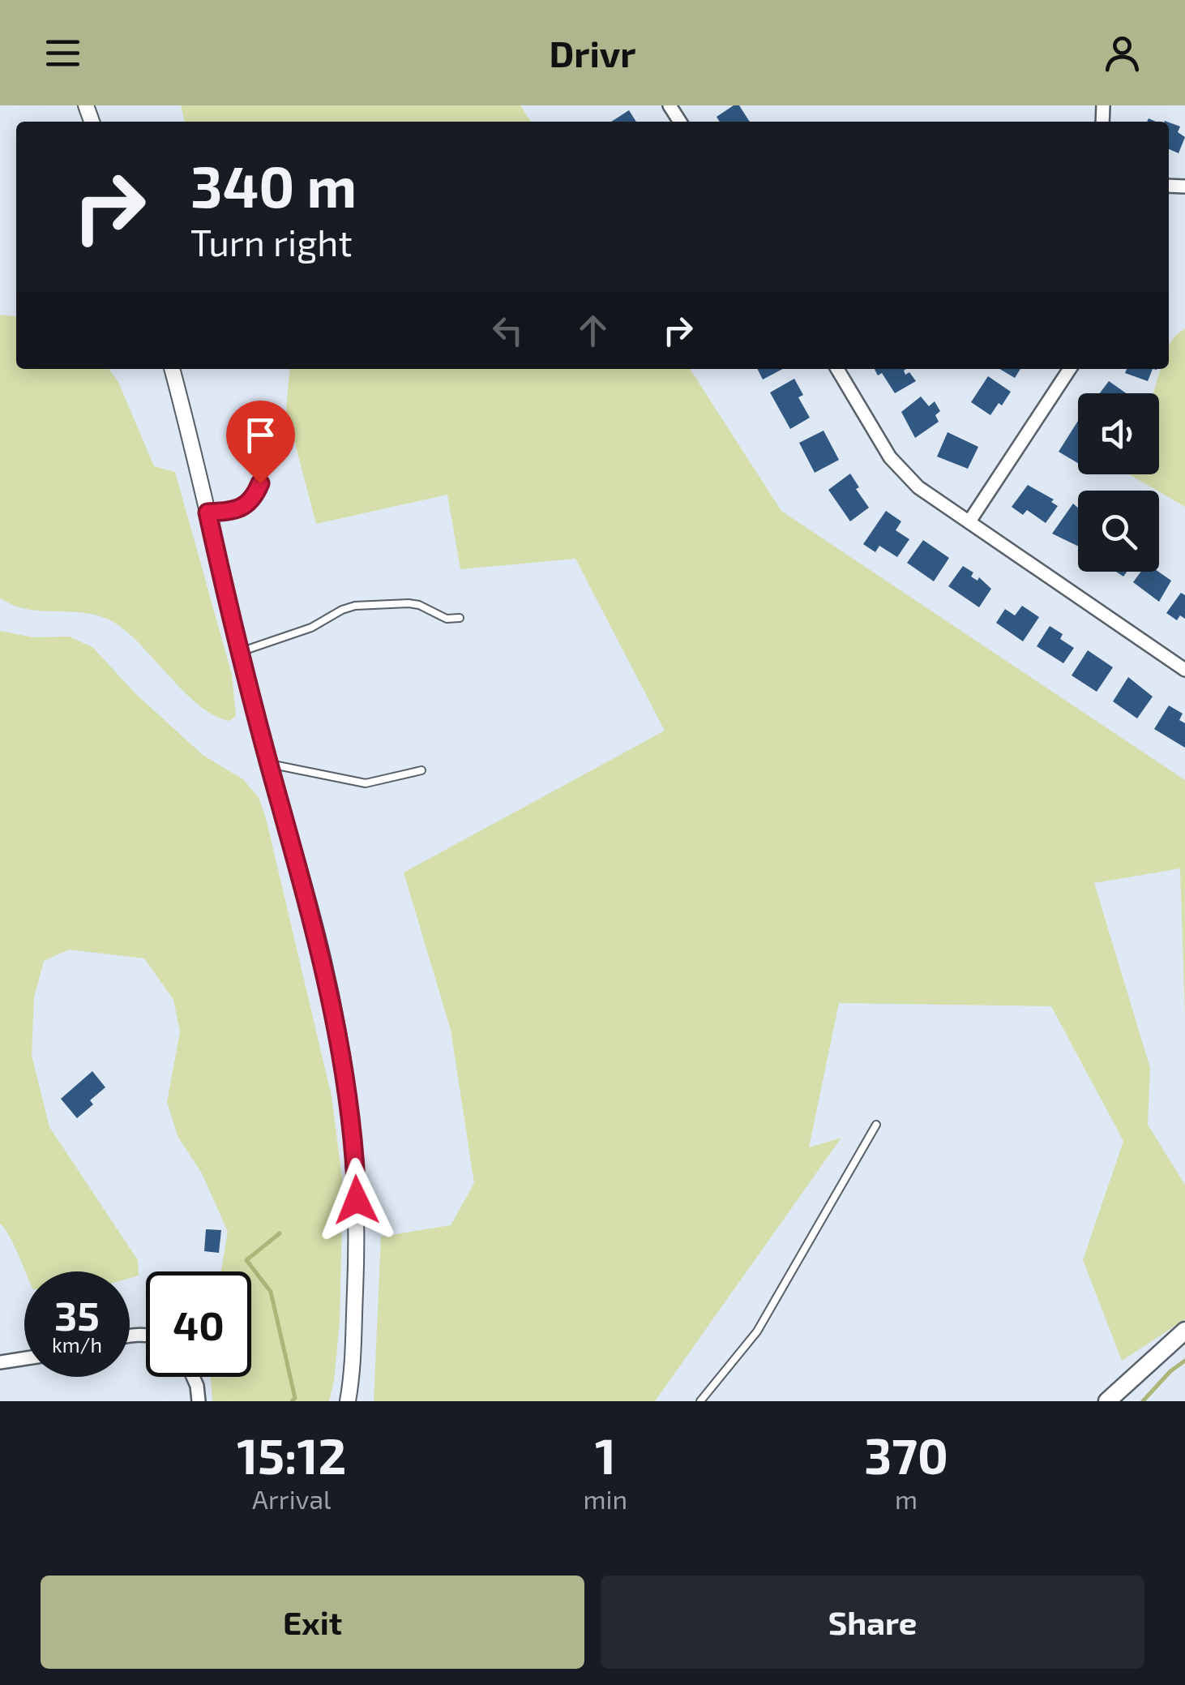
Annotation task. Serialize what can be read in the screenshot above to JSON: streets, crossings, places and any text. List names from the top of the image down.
{
  "page": {
    "header": "Drivr",
    "turn": ["340 m", "Turn right"],
    "speed": "35 km/h",
    "limit": "40",
    "eta": [
      "15:12",
      "Arrival",
      "1",
      "min",
      "370",
      "m"
    ],
    "buttons": ["Exit", "Share"]
  }
}
